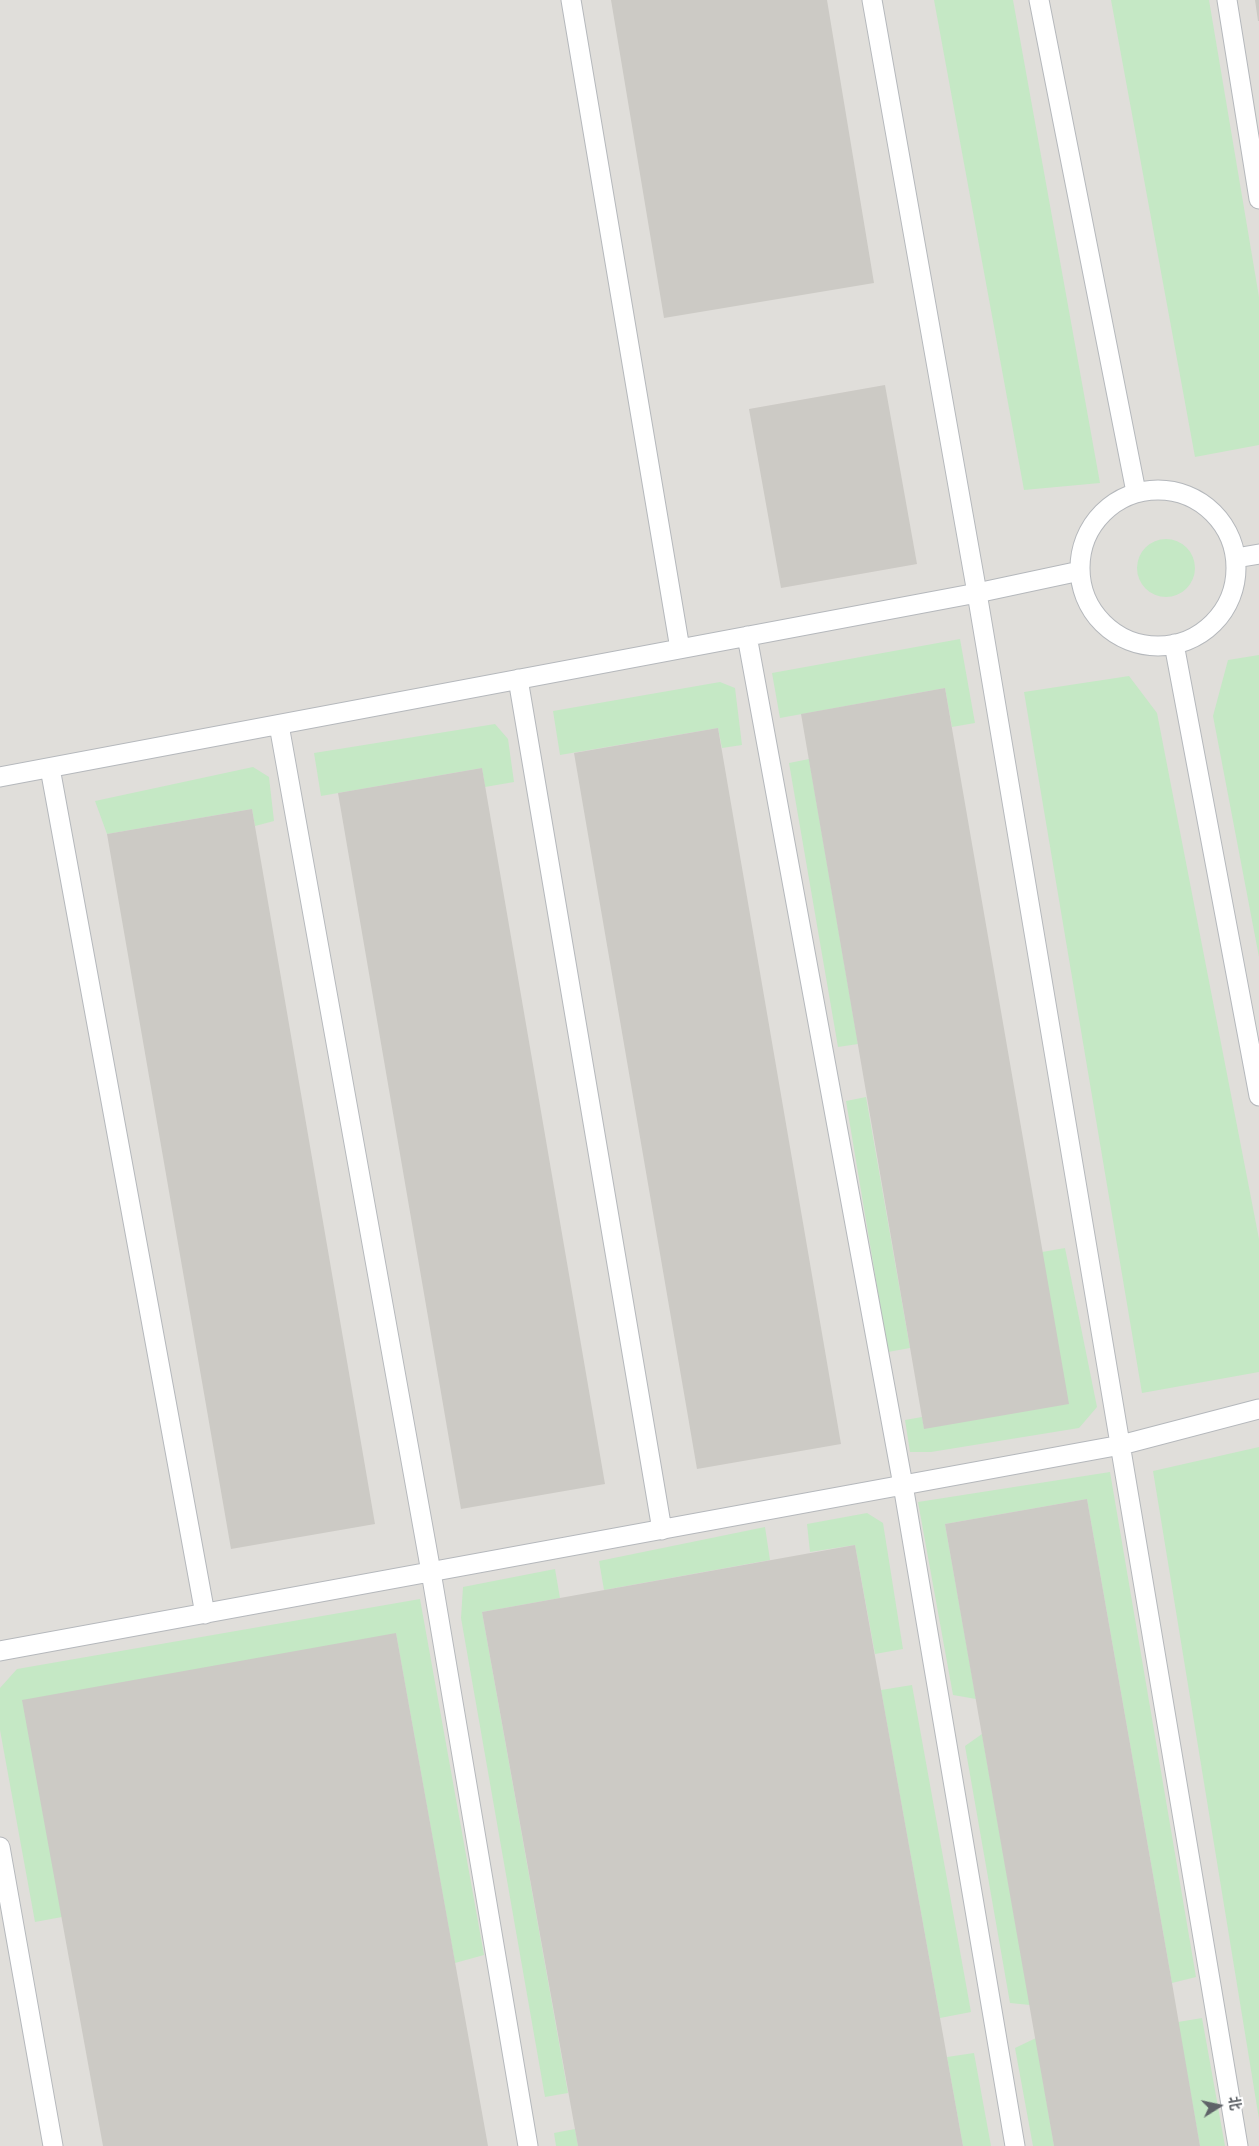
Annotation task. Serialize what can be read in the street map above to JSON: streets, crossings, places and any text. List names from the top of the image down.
{
  "north": "right"
}
